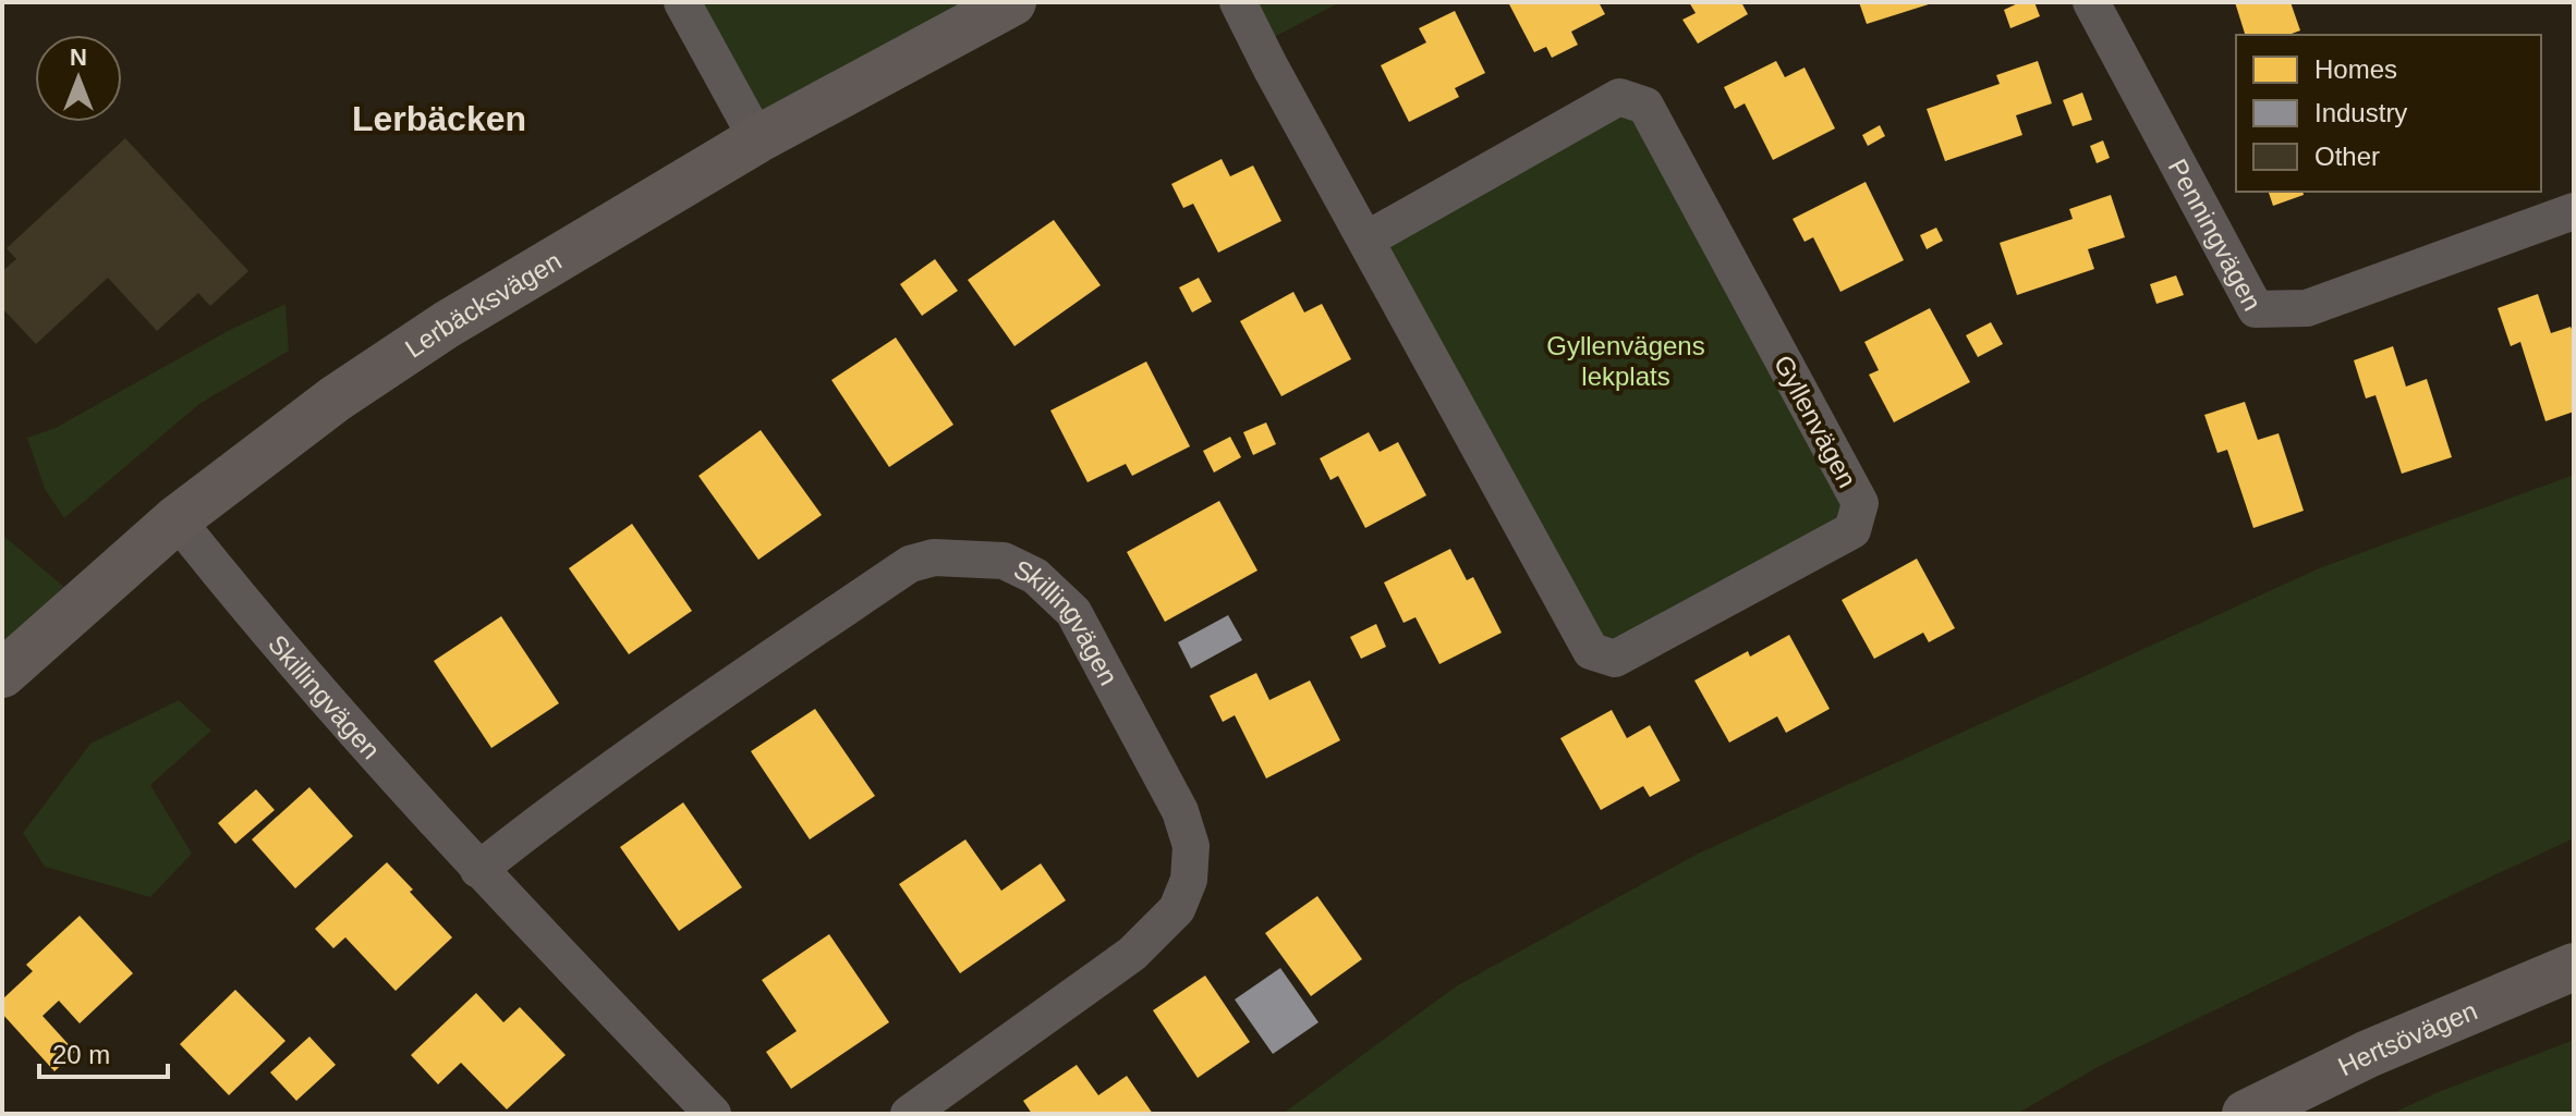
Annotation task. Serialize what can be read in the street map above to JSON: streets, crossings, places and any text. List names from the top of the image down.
{
  "streets": {
    "street": [
      "Penningvägen",
      "Lerbäcksvägen",
      "Gyllenvägen",
      "Skillingvägen",
      "Hertsövägen"
    ]
  },
  "crossings": [
    ["Lerbäcksvägen", "Skillingvägen"]
  ],
  "districts": ["Lerbäcken"],
  "parks": ["Gyllenvägens lekplats"],
  "legend": ["Homes", "Industry", "Other"],
  "scale_bar": "20 m",
  "north": "top"
}
